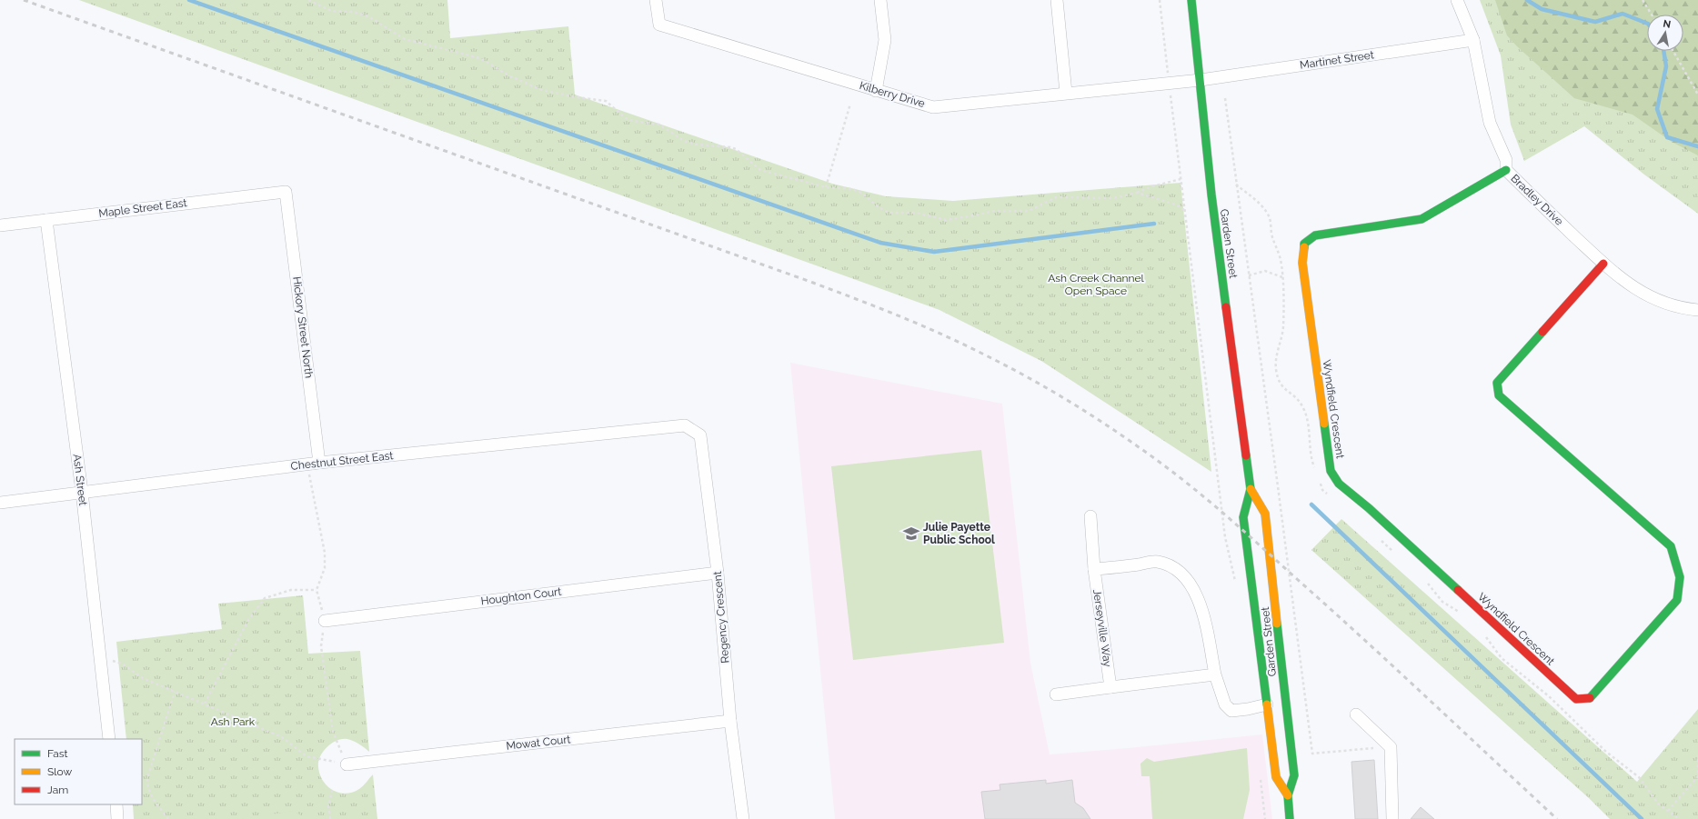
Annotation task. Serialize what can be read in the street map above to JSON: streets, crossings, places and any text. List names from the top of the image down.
{
  "streets": {
    "street": [
      "Martinet Street",
      "Kilberry Drive",
      "Bradley Drive",
      "Maple Street East",
      "Garden Street",
      "Hickory Street North",
      "Wyndfield Crescent",
      "Chestnut Street East",
      "Ash Street",
      "Houghton Court",
      "Regency Crescent",
      "Jerseyville Way",
      "Mowat Court"
    ]
  },
  "crossings": [
    ["Martinet Street", "Kilberry Drive"],
    ["Martinet Street", "Bradley Drive"],
    ["Martinet Street", "Garden Street"],
    ["Kilberry Drive", "Garden Street"],
    ["Bradley Drive", "Wyndfield Crescent"],
    ["Maple Street East", "Hickory Street North"],
    ["Maple Street East", "Ash Street"],
    ["Hickory Street North", "Chestnut Street East"],
    ["Chestnut Street East", "Ash Street"],
    ["Chestnut Street East", "Regency Crescent"],
    ["Houghton Court", "Regency Crescent"],
    ["Regency Crescent", "Mowat Court"]
  ],
  "parks": ["Ash Creek Channel Open Space", "Ash Park"],
  "places": {
    "school or university": ["Julie Payette Public School"]
  },
  "legend": ["Fast", "Slow", "Jam"],
  "north": "top"
}
